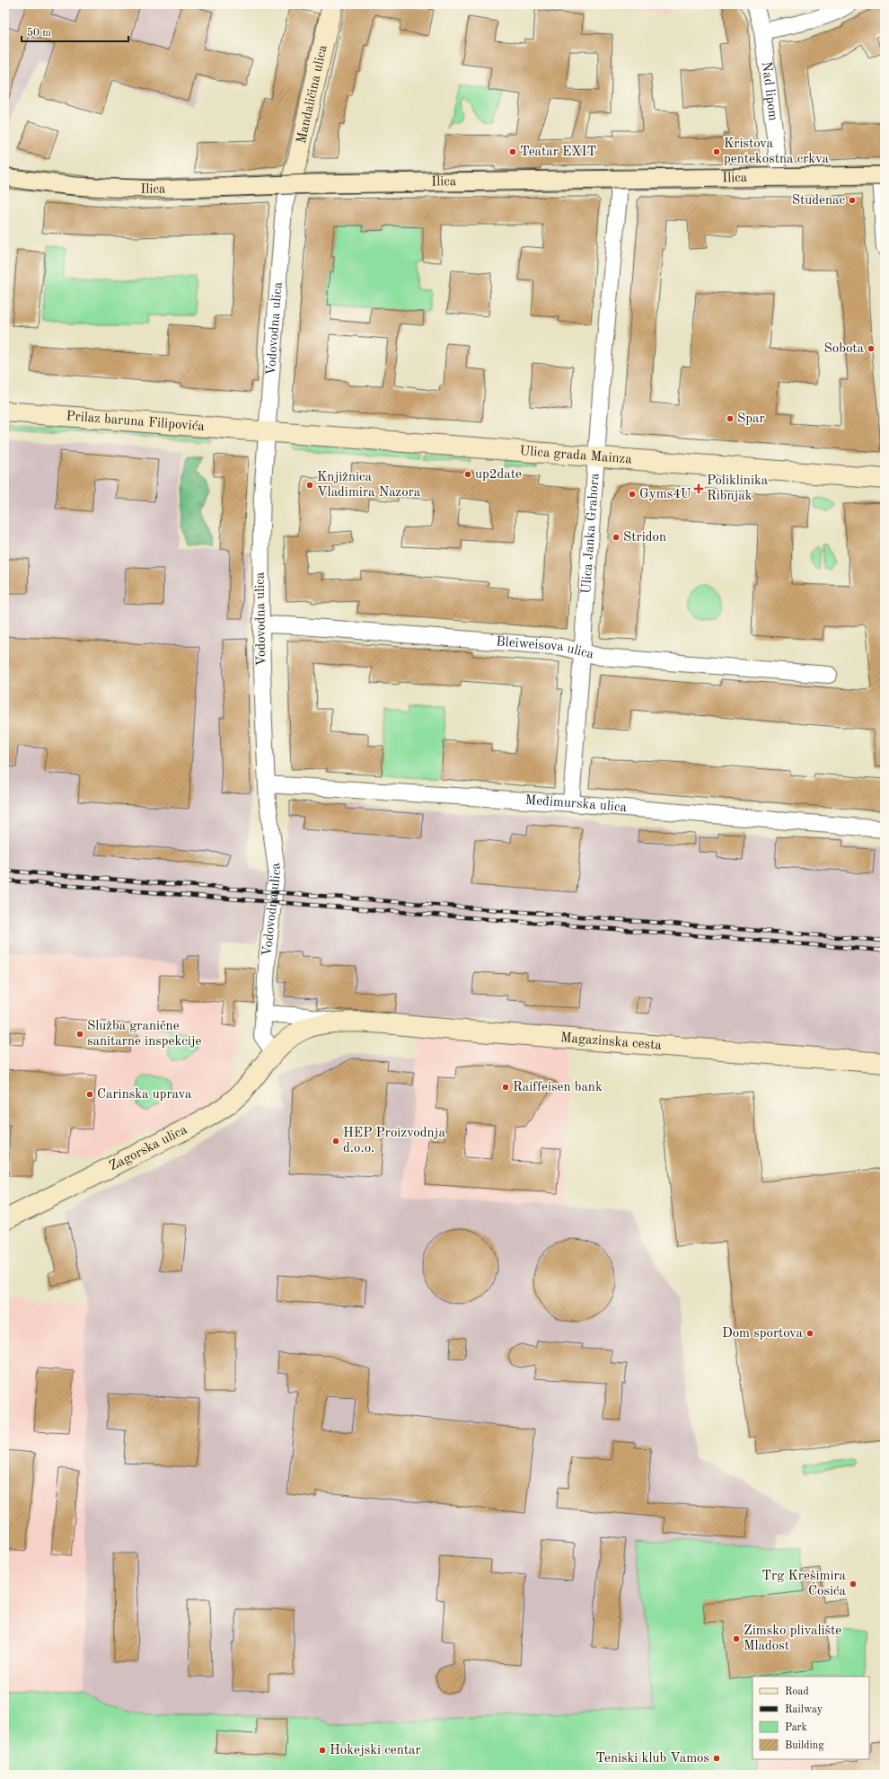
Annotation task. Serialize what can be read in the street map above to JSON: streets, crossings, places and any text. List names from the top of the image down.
{
  "streets": {
    "main road": [
      "Mandaličina ulica",
      "Ilica",
      "Prilaz baruna Filipovića",
      "Ulica grada Mainza",
      "Magazinska cesta",
      "Zagorska ulica"
    ],
    "street": [
      "Nad lipom",
      "Vodovodna ulica",
      "Ulica Janka Grahora",
      "Bleiweisova ulica",
      "Međimurska ulica"
    ]
  },
  "crossings": [
    ["Nad lipom", "Ilica"],
    ["Mandaličina ulica", "Ilica"],
    ["Mandaličina ulica", "Vodovodna ulica"],
    ["Ilica", "Vodovodna ulica"],
    ["Ilica", "Ulica Janka Grahora"],
    ["Vodovodna ulica", "Prilaz baruna Filipovića"],
    ["Vodovodna ulica", "Ulica grada Mainza"],
    ["Vodovodna ulica", "Bleiweisova ulica"],
    ["Vodovodna ulica", "Međimurska ulica"],
    ["Vodovodna ulica", "Magazinska cesta"],
    ["Vodovodna ulica", "Zagorska ulica"],
    ["Prilaz baruna Filipovića", "Ulica grada Mainza"],
    ["Ulica grada Mainza", "Ulica Janka Grahora"],
    ["Ulica Janka Grahora", "Bleiweisova ulica"],
    ["Ulica Janka Grahora", "Međimurska ulica"],
    ["Magazinska cesta", "Zagorska ulica"]
  ],
  "places": {
    "other": [
      "Teatar EXIT",
      "Kristova pentekostna crkva",
      "Studenac",
      "Sobota",
      "Spar",
      "up2date",
      "Knjižnica Vladimira Nazora",
      "Gyms4U",
      "Stridon",
      "Služba granične sanitarne inspekcije",
      "Raiffeisen bank",
      "Carinska uprava",
      "HEP Proizvodnja d.o.o.",
      "Dom sportova",
      "Trg Krešimira Ćosića",
      "Zimsko plivalište Mladost",
      "Hokejski centar",
      "Teniski klub Vamos"
    ],
    "health": ["Poliklinika Ribnjak"]
  },
  "legend": [
    "Road",
    "Railway",
    "Park",
    "Building"
  ],
  "scale_bar": "50 m"
}
